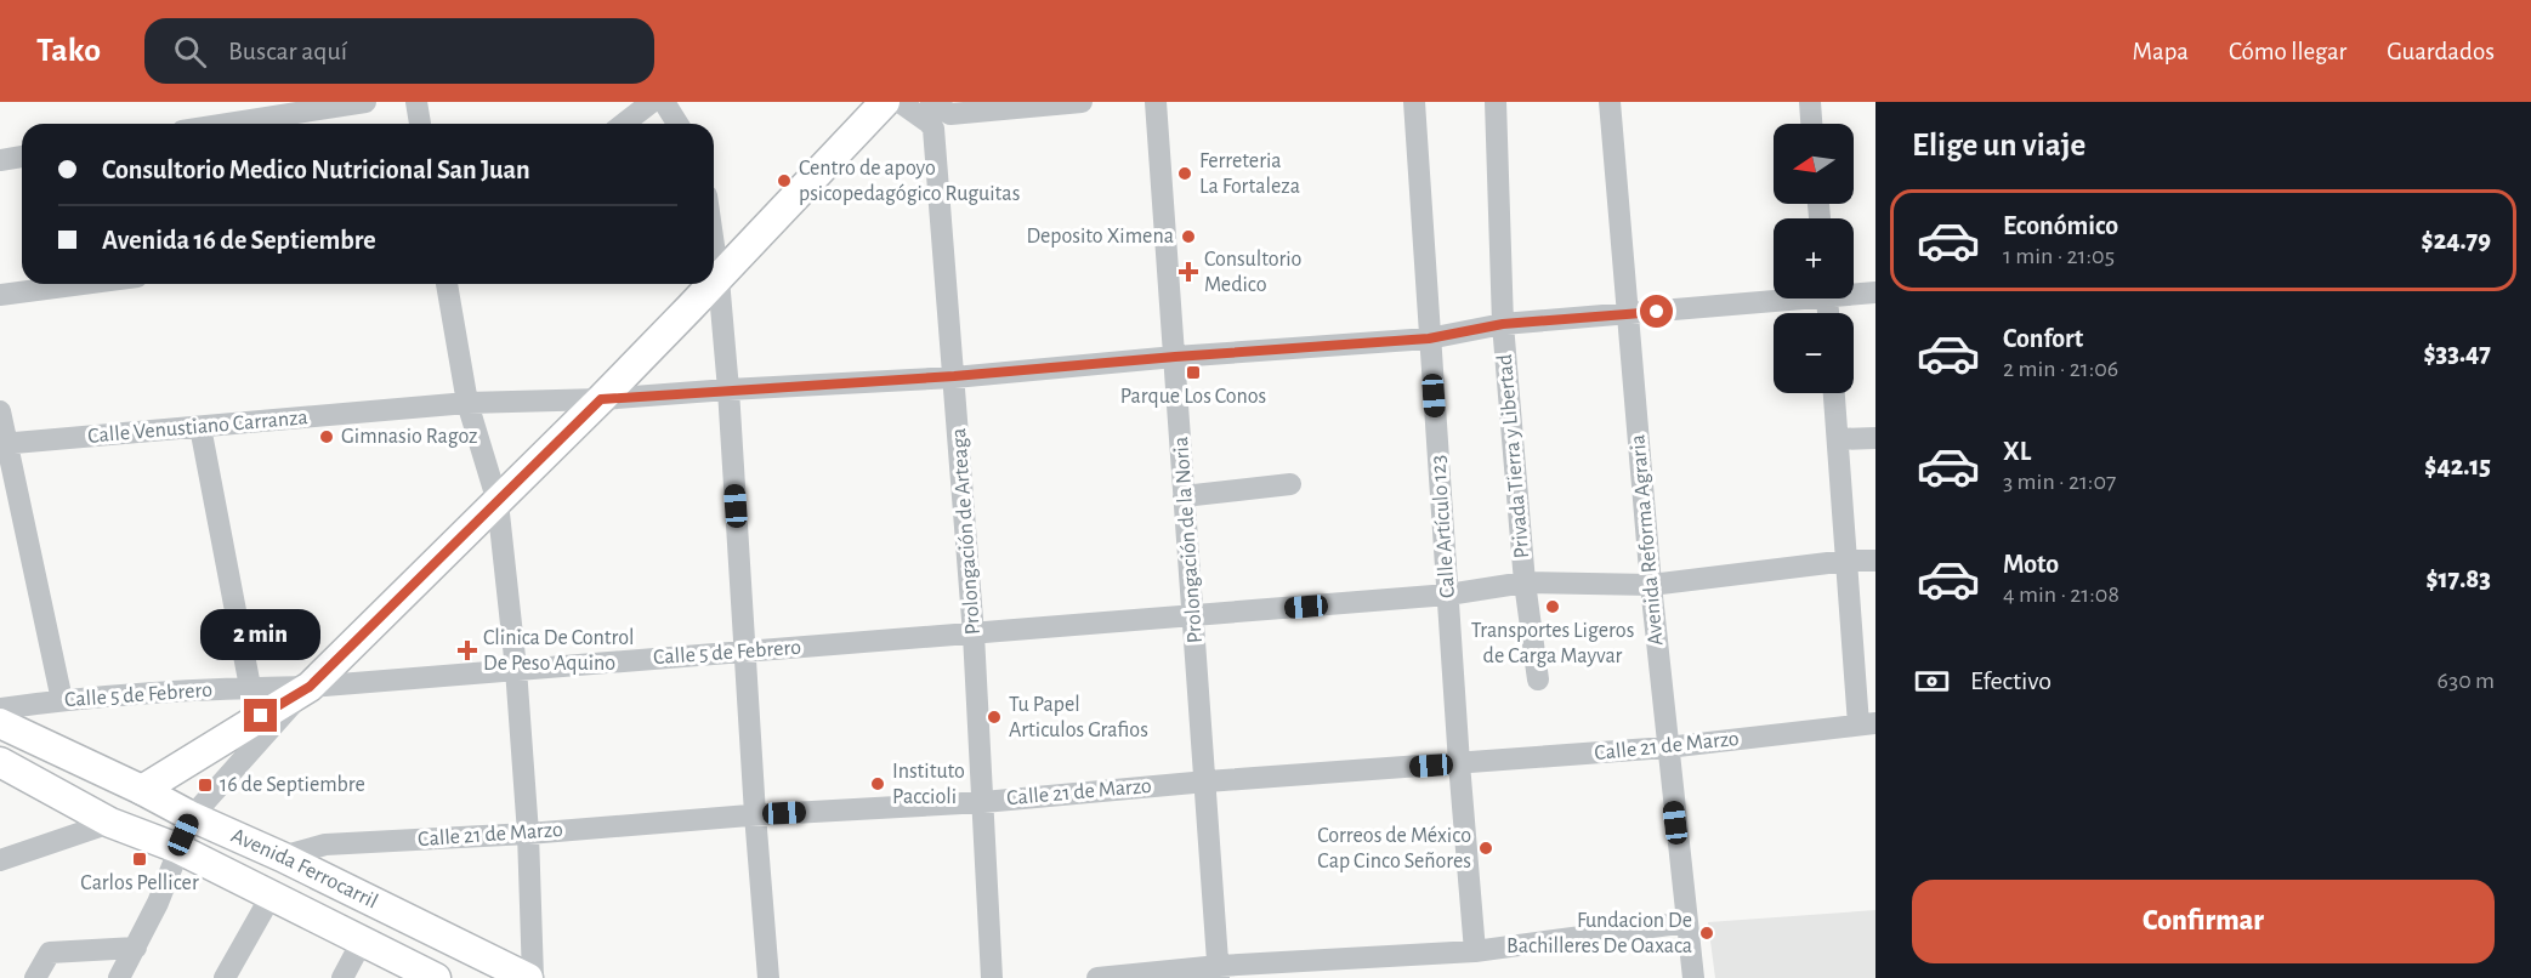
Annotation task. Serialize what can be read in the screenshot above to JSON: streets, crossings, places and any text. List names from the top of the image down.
{
  "streets": {
    "main road": ["Avenida Ferrocarril"],
    "street": [
      "Calle Venustiano Carranza",
      "Privada Tierra y Libertad",
      "Calle Artículo 123",
      "Prolongación de Arteaga",
      "Prolongación de la Noria",
      "Avenida Reforma Agraria",
      "Calle 5 de Febrero",
      "Calle 21 de Marzo"
    ]
  },
  "crossings": [
    ["Calle Venustiano Carranza", "Privada Tierra y Libertad"],
    ["Calle Venustiano Carranza", "Calle Artículo 123"],
    ["Calle Venustiano Carranza", "Prolongación de Arteaga"],
    ["Calle Venustiano Carranza", "Prolongación de la Noria"],
    ["Calle Venustiano Carranza", "Avenida Reforma Agraria"],
    ["Privada Tierra y Libertad", "Calle 5 de Febrero"],
    ["Calle Artículo 123", "Calle 5 de Febrero"],
    ["Calle Artículo 123", "Calle 21 de Marzo"],
    ["Prolongación de Arteaga", "Calle 5 de Febrero"],
    ["Prolongación de Arteaga", "Calle 21 de Marzo"],
    ["Prolongación de la Noria", "Calle 5 de Febrero"],
    ["Prolongación de la Noria", "Calle 21 de Marzo"],
    ["Avenida Reforma Agraria", "Calle 5 de Febrero"],
    ["Avenida Reforma Agraria", "Calle 21 de Marzo"],
    ["Calle 21 de Marzo", "Avenida Ferrocarril"]
  ],
  "places": {
    "other": [
      "Ferreteria La Fortaleza",
      "Centro de apoyo psicopedagógico Ruguitas",
      "Deposito Ximena",
      "Gimnasio Ragoz",
      "Transportes Ligeros de Carga Mayvar",
      "Tu Papel Articulos Grafios",
      "Instituto Paccioli",
      "Correos de México Cap Cinco Señores",
      "Fundacion De Bachilleres De Oaxaca"
    ],
    "health": ["Consultorio Medico", "Clinica De Control De Peso Aquino"],
    "transit": ["Parque Los Conos", "16 de Septiembre", "Carlos Pellicer"]
  },
  "north": "left",
  "page": {
    "header": "Tako",
    "search": "Buscar aquí",
    "nav": ["Mapa", "Cómo llegar", "Guardados"],
    "heading": "Elige un viaje",
    "map_buttons": ["+", "−"],
    "banner": ["Consultorio Medico Nutricional San Juan", "Avenida 16 de Septiembre"],
    "list": [
      {
        "name": "Económico",
        "note": "1 min · 21:05",
        "value": "$24.79"
      },
      {
        "name": "Confort",
        "note": "2 min · 21:06",
        "value": "$33.47"
      },
      {
        "name": "XL",
        "note": "3 min · 21:07",
        "value": "$42.15"
      },
      {
        "name": "Moto",
        "note": "4 min · 21:08",
        "value": "$17.83"
      }
    ],
    "bubble": "2 min",
    "pay": ["Efectivo", "630 m"],
    "buttons": "Confirmar"
  }
}
